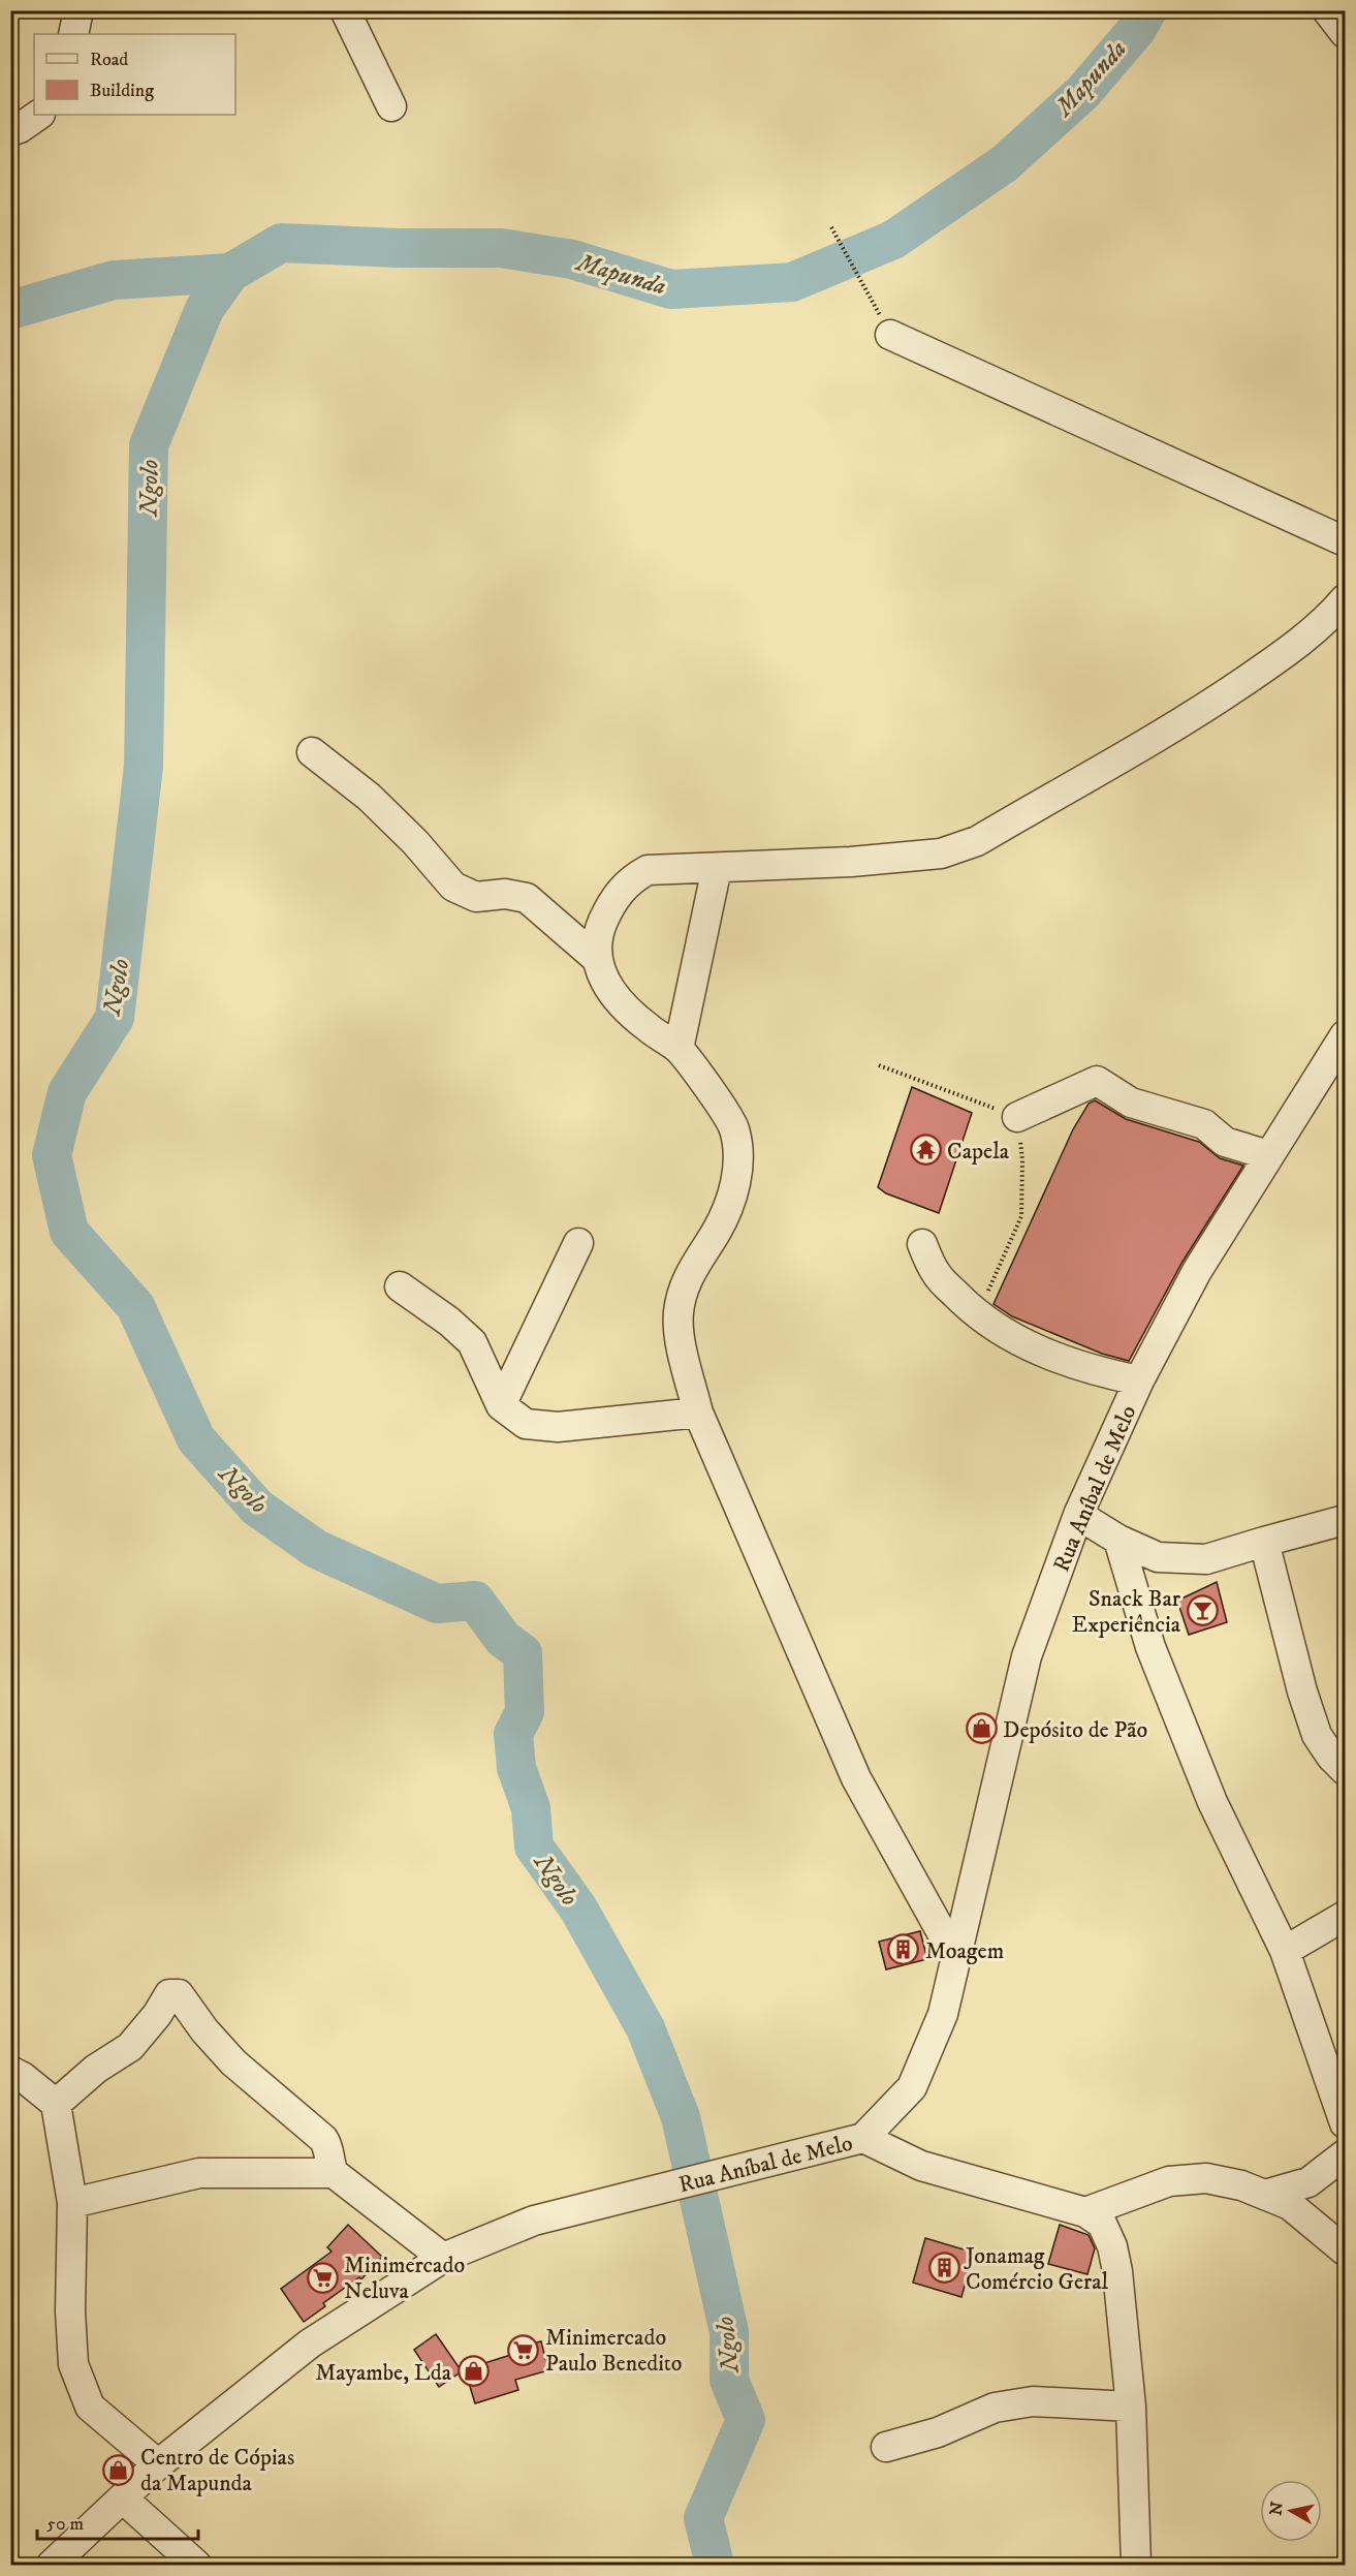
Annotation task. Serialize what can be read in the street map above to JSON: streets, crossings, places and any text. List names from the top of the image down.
{
  "streets": {
    "street": ["Rua Aníbal de Melo"]
  },
  "water": ["Mapunda", "Ngolo"],
  "places": {
    "temple": ["Capela"],
    "bar": ["Snack Bar Experiência"],
    "shop": ["Depósito de Pão", "Mayambe, Lda", "Centro de Cópias da Mapunda"],
    "building": ["Moagem", "Jonamag Comércio Geral"],
    "supermarket": ["Minimercado Neluva", "Minimercado Paulo Benedito"]
  },
  "legend": ["Road", "Building"],
  "scale_bar": "50 m",
  "north": "left"
}
